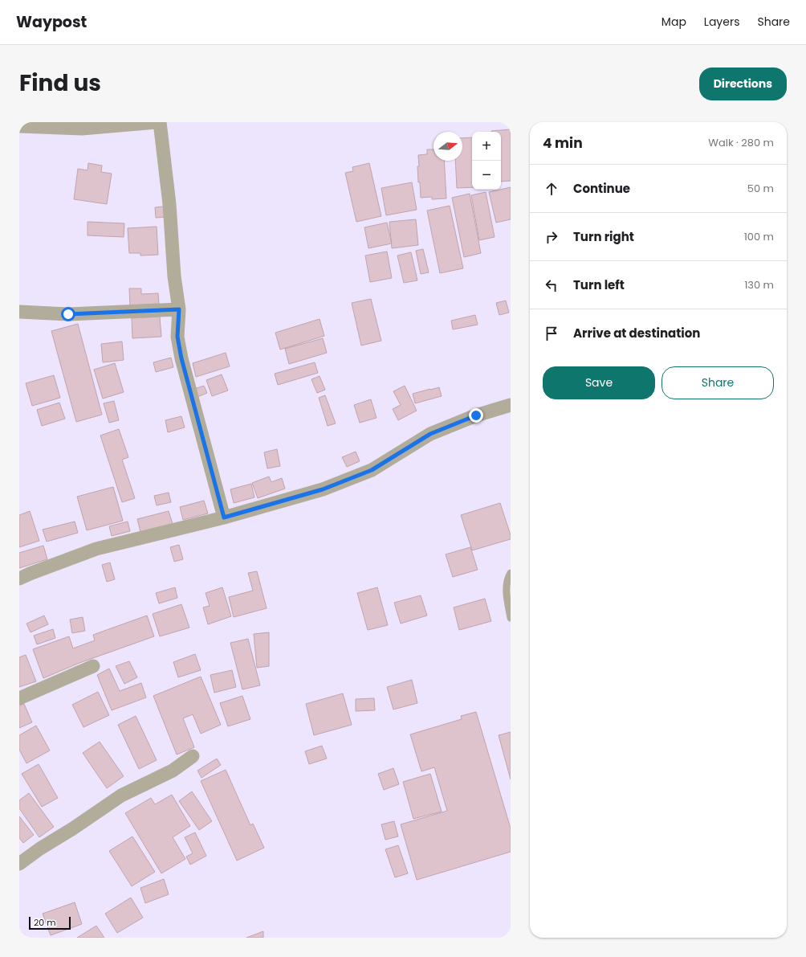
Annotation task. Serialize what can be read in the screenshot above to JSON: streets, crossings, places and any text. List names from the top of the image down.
{
  "scale_bar": "20 m",
  "north": "right",
  "page": {
    "header": "Waypost",
    "nav": ["Map", "Layers", "Share"],
    "title": "Find us",
    "buttons": [
      "Directions",
      ["Save", "Share"]
    ],
    "heading": ["4 min", "Walk · 280 m"],
    "map_buttons": ["+", "−"],
    "list": [
      ["Continue", "50 m"],
      ["Turn right", "100 m"],
      ["Turn left", "130 m"],
      "Arrive at destination"
    ],
    "scale": "20 m"
  }
}
